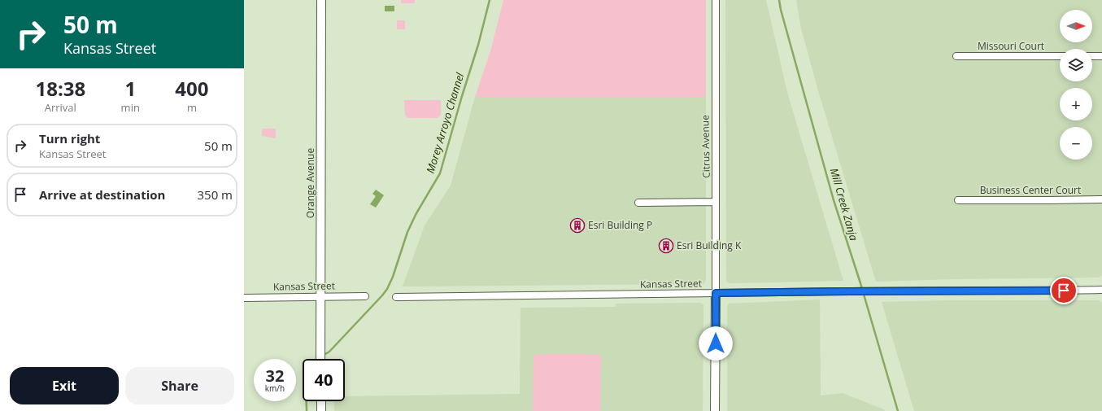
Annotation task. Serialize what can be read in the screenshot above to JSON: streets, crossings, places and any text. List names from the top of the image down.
{
  "streets": {
    "street": [
      "Missouri Court",
      "Citrus Avenue",
      "Orange Avenue",
      "Business Center Court",
      "Kansas Street"
    ]
  },
  "crossings": [
    ["Citrus Avenue", "Kansas Street"],
    ["Orange Avenue", "Kansas Street"]
  ],
  "water": ["Morey Arroyo Channel", "Mill Creek Zanja"],
  "places": {
    "building": ["Esri Building P", "Esri Building K"]
  },
  "north": "right",
  "page": {
    "turn": ["50 m", "Kansas Street"],
    "map_buttons": ["+", "−"],
    "eta": [
      "18:38",
      "Arrival",
      "1",
      "min",
      "400",
      "m"
    ],
    "list": [
      {
        "name": "Turn right",
        "note": "Kansas Street",
        "value": "50 m"
      },
      {
        "name": "Arrive at destination",
        "value": "350 m"
      }
    ],
    "speed": "32 km/h",
    "limit": "40",
    "buttons": ["Exit", "Share"]
  }
}
